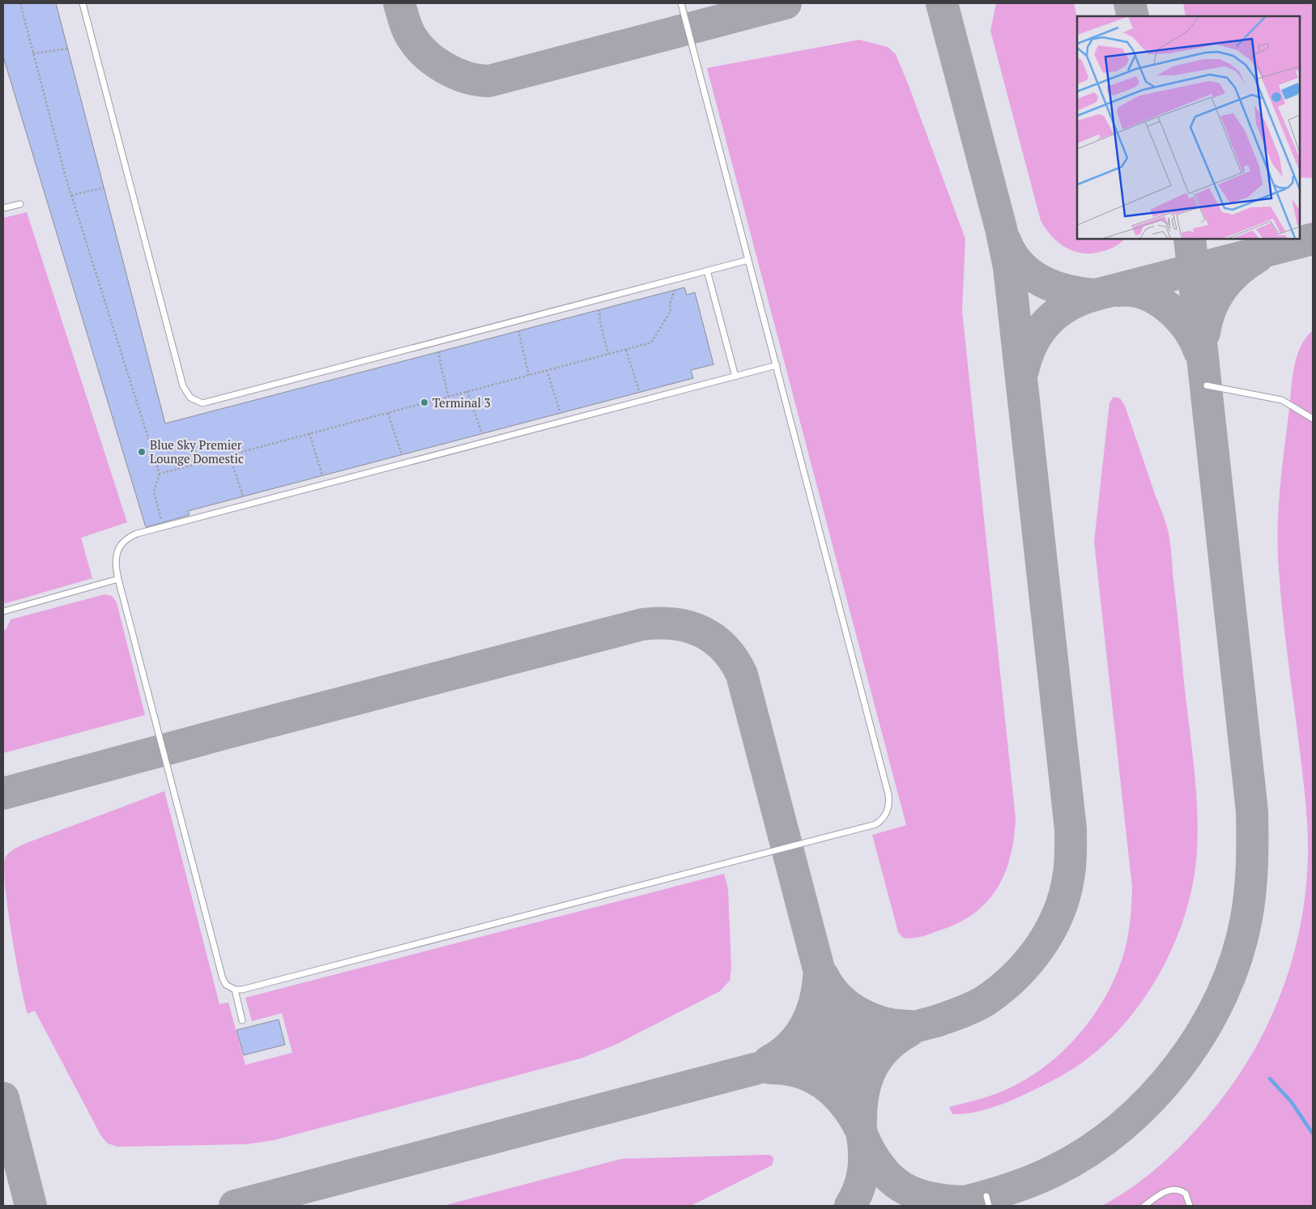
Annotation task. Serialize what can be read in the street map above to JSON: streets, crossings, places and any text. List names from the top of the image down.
{
  "places": ["Terminal 3", "Blue Sky Premier Lounge Domestic"]
}
